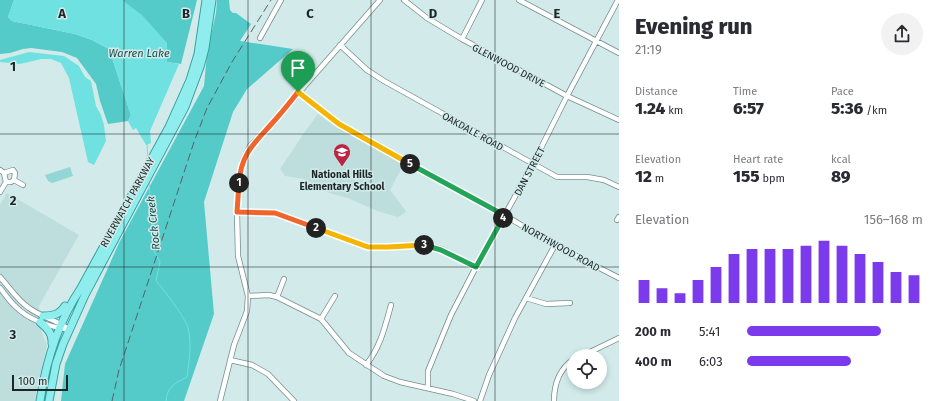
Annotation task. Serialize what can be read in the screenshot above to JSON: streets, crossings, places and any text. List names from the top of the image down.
{
  "streets": {
    "main road": ["RIVERWATCH PARKWAY"],
    "street": [
      "GLENWOOD DRIVE",
      "OAKDALE ROAD",
      "DAN STREET",
      "NORTHWOOD ROAD"
    ]
  },
  "crossings": [
    ["GLENWOOD DRIVE", "DAN STREET"],
    ["OAKDALE ROAD", "DAN STREET"],
    ["DAN STREET", "NORTHWOOD ROAD"]
  ],
  "water": ["Warren Lake", "Rock Creek"],
  "places": {
    "school or university": ["National Hills Elementary School"]
  },
  "scale_bar": "100 m",
  "page": {
    "heading": ["Evening run", "21:19"],
    "stats": [
      ["Distance", "1.24 km"],
      ["Time", "6:57"],
      ["Pace", "5:36 /km"],
      ["Elevation", "12 m"],
      ["Heart rate", "155 bpm"],
      ["kcal", "89"]
    ],
    "pins": [
      "5",
      "1",
      "4",
      "2",
      "3"
    ],
    "chart": ["Elevation", "156–168 m"],
    "list": [
      {
        "name": "200 m",
        "note": "5:41"
      },
      {
        "name": "400 m",
        "note": "6:03"
      }
    ],
    "scale": "100 m"
  },
  "grid": {
    "columns": [
      "A",
      "B",
      "C",
      "D",
      "E"
    ],
    "rows": ["1", "2", "3"]
  }
}
